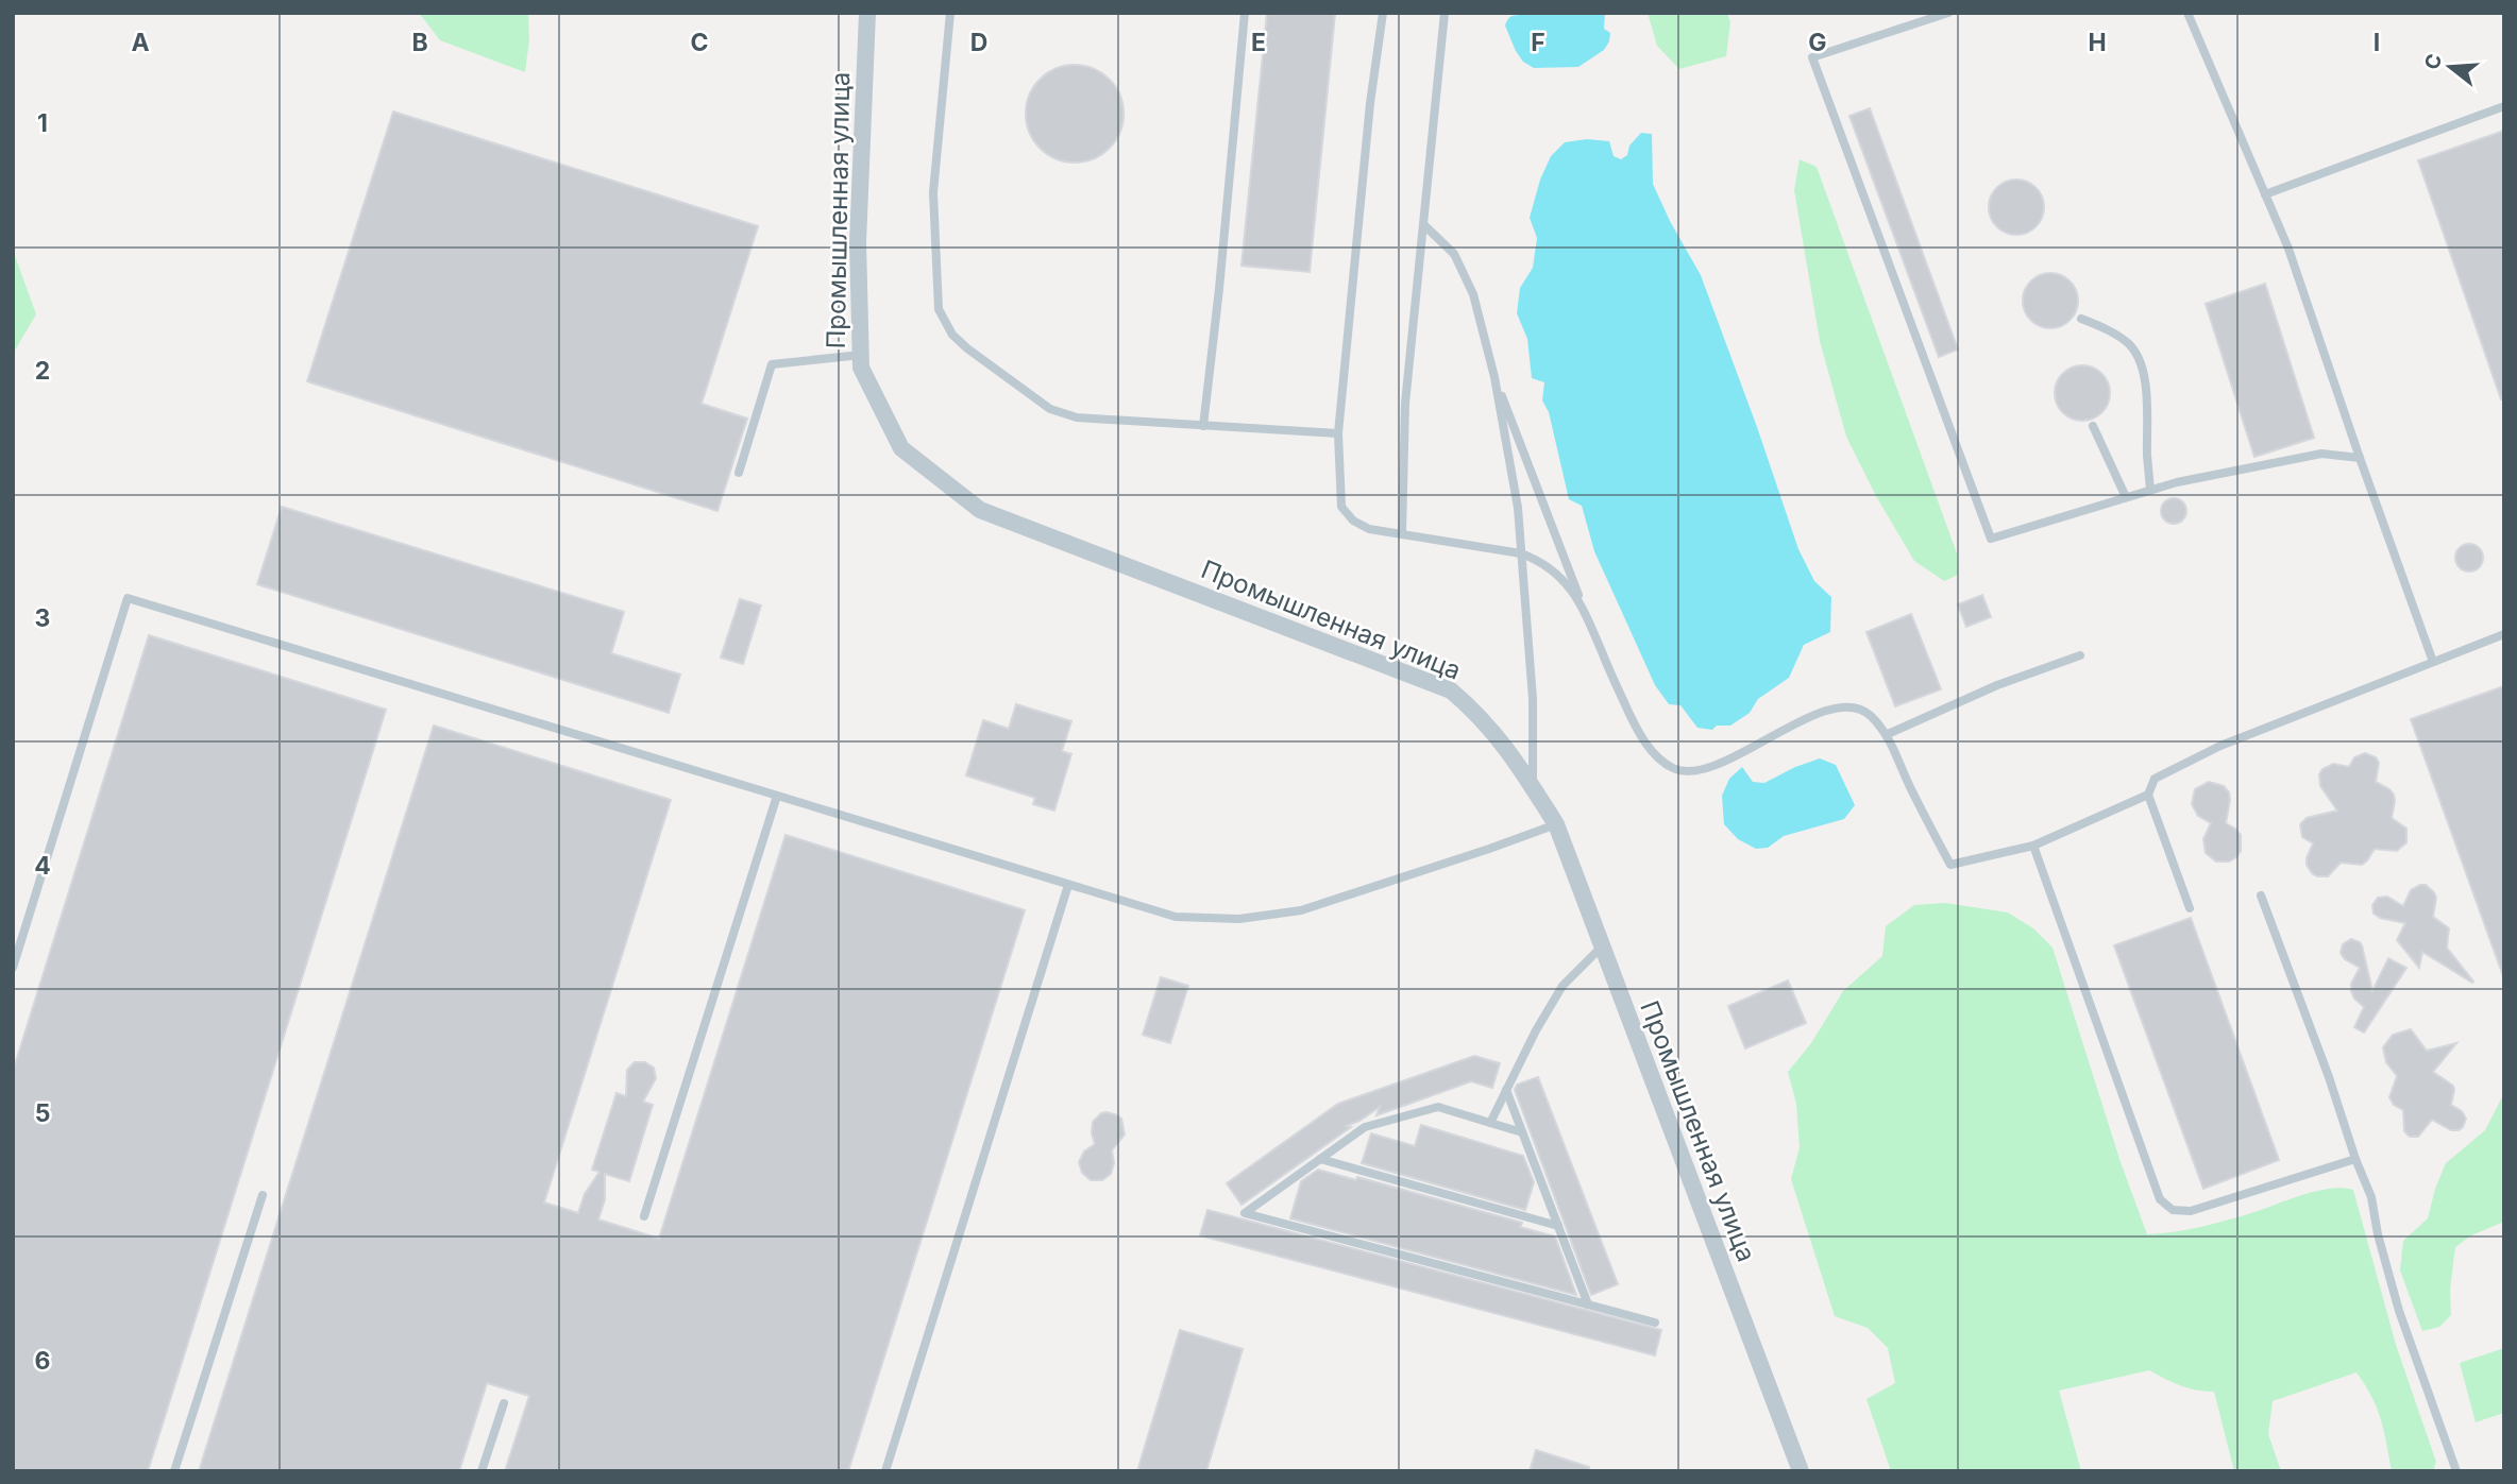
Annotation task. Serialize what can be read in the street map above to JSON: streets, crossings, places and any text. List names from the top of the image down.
{
  "streets": {
    "street": ["Промышленная улица"]
  },
  "north": "left",
  "grid": {
    "columns": [
      "A",
      "B",
      "C",
      "D",
      "E",
      "F",
      "G",
      "H",
      "I"
    ],
    "rows": [
      "1",
      "2",
      "3",
      "4",
      "5",
      "6"
    ]
  }
}
